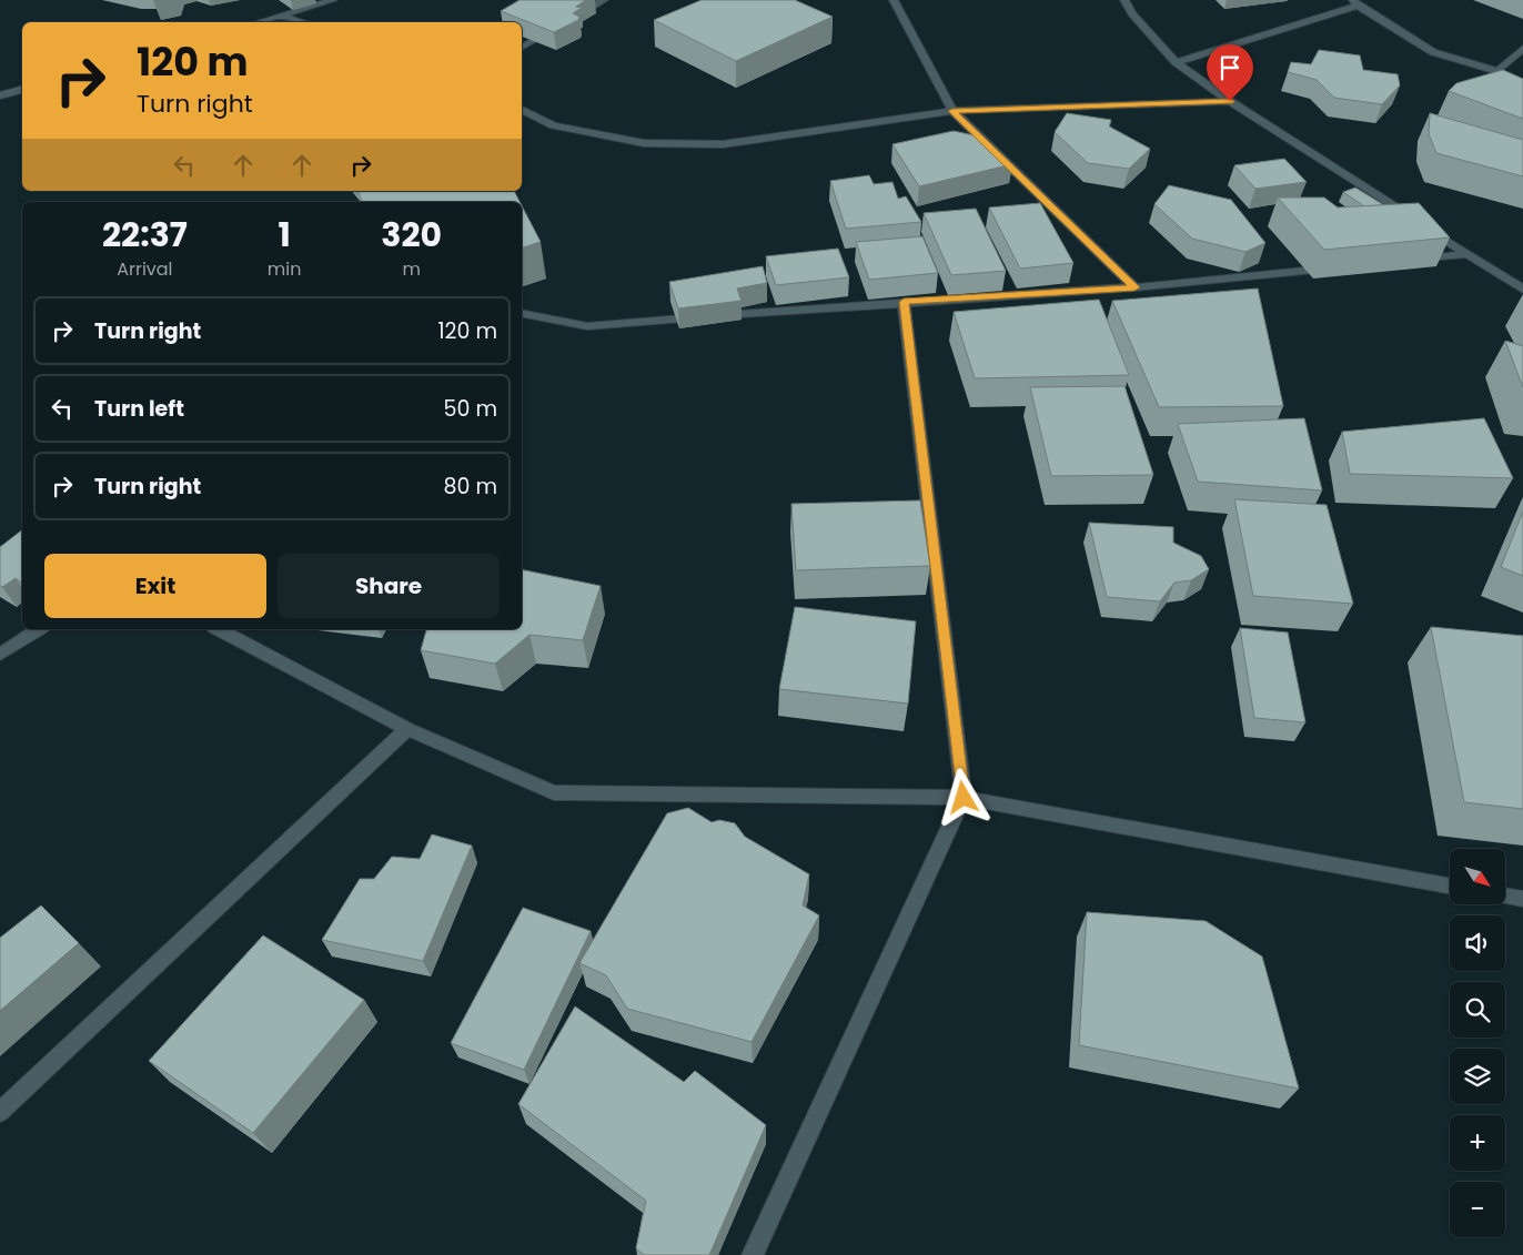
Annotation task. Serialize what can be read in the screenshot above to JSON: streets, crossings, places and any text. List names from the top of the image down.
{
  "north": "bottom right",
  "page": {
    "turn": ["120 m", "Turn right"],
    "eta": [
      "22:37",
      "Arrival",
      "1",
      "min",
      "320",
      "m"
    ],
    "list": [
      {
        "name": "Turn right",
        "value": "120 m"
      },
      {
        "name": "Turn left",
        "value": "50 m"
      },
      {
        "name": "Turn right",
        "value": "80 m"
      }
    ],
    "buttons": ["Exit", "Share"],
    "map_buttons": ["+", "−"]
  }
}
